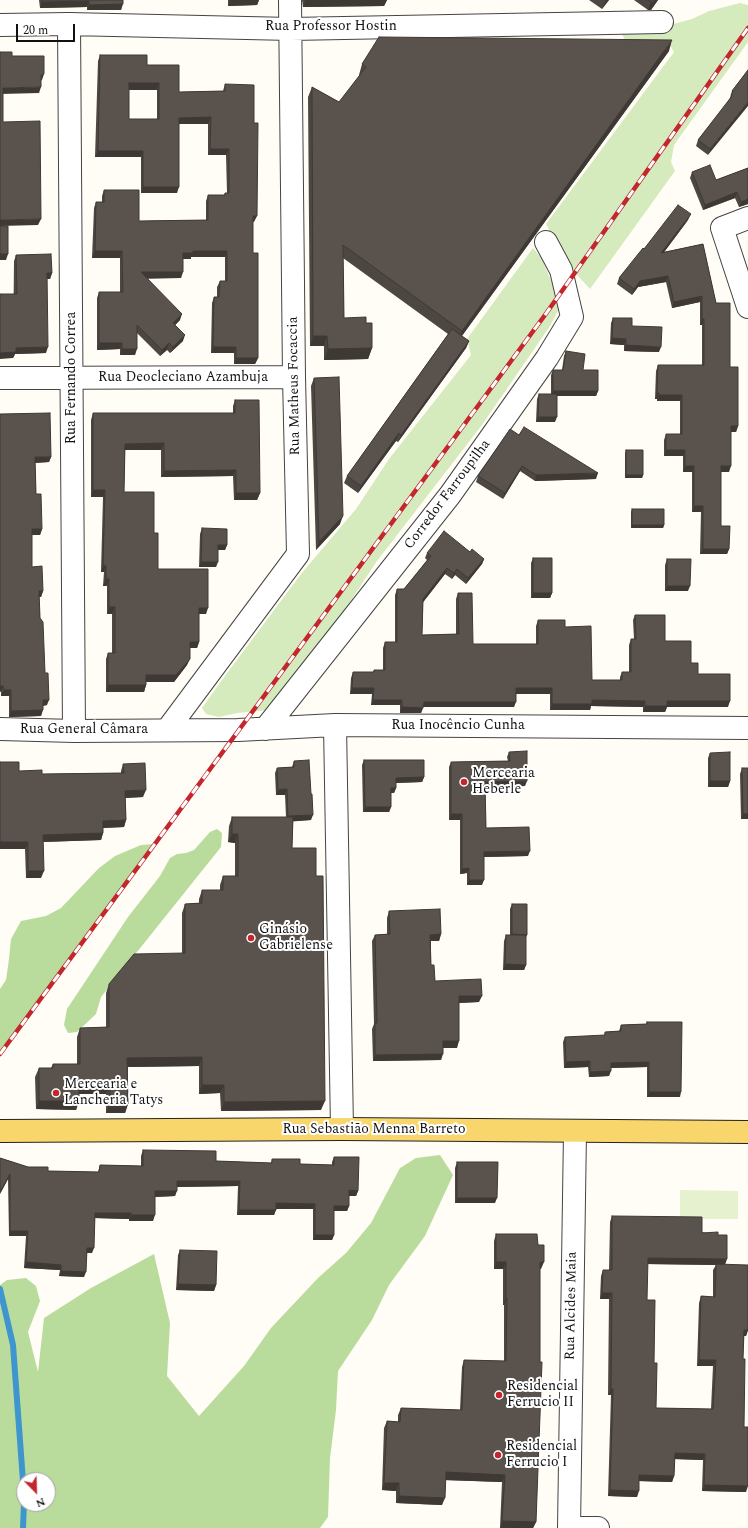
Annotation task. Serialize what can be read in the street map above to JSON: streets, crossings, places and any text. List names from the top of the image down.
{
  "streets": {
    "main road": ["Rua Sebastião Menna Barreto"],
    "street": [
      "Rua Professor Hostin",
      "Rua Fernando Correa",
      "Rua Deocleciano Azambuja",
      "Rua Matheus Focaccia",
      "Corredor Farroupilha",
      "Rua Inocêncio Cunha",
      "Rua General Câmara",
      "Rua Alcides Maia"
    ]
  },
  "crossings": [
    ["Rua Professor Hostin", "Rua Fernando Correa"],
    ["Rua Professor Hostin", "Rua Matheus Focaccia"],
    ["Rua Fernando Correa", "Rua Deocleciano Azambuja"],
    ["Rua Fernando Correa", "Rua General Câmara"],
    ["Rua Deocleciano Azambuja", "Rua Matheus Focaccia"],
    ["Rua Matheus Focaccia", "Rua Inocêncio Cunha"],
    ["Rua Matheus Focaccia", "Rua General Câmara"],
    ["Corredor Farroupilha", "Rua Inocêncio Cunha"],
    ["Rua Inocêncio Cunha", "Rua General Câmara"],
    ["Rua Sebastião Menna Barreto", "Rua Alcides Maia"]
  ],
  "places": [
    "Mercearia Heberle",
    "Ginásio Gabrielense",
    "Mercearia e Lancheria Tatys",
    "Residencial Ferrucio II",
    "Residencial Ferrucio I"
  ],
  "scale_bar": "20 m",
  "north": "bottom right"
}
